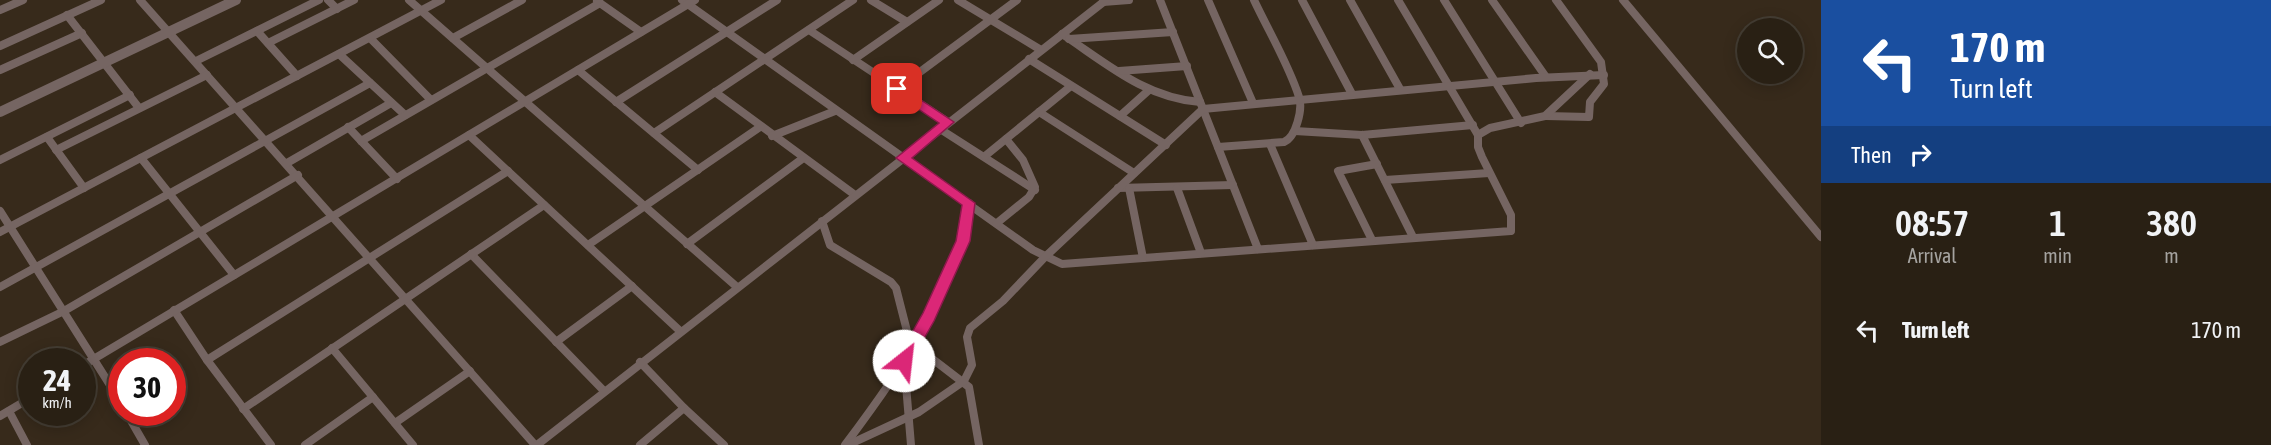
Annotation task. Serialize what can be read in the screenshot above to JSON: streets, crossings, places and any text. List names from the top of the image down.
{
  "page": {
    "turn": ["170 m", "Turn left"],
    "then": "Then",
    "eta": [
      "08:57",
      "Arrival",
      "1",
      "min",
      "380",
      "m"
    ],
    "list": [
      {
        "name": "Turn left",
        "value": "170 m"
      }
    ],
    "speed": "24 km/h",
    "limit": "30"
  }
}
